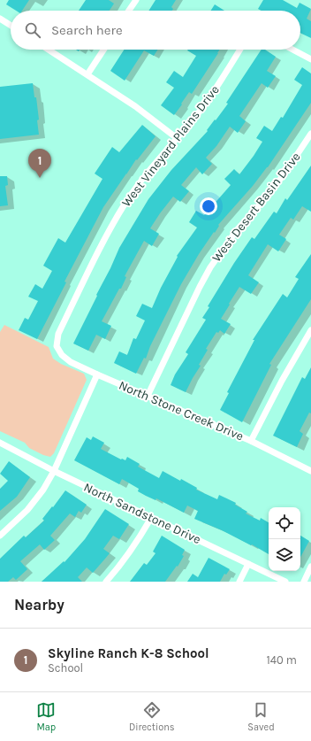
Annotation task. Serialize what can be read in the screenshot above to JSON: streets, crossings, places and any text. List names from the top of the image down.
{
  "streets": {
    "street": [
      "West Vineyard Plains Drive",
      "West Desert Basin Drive",
      "North Stone Creek Drive",
      "North Sandstone Drive"
    ]
  },
  "crossings": [
    ["West Vineyard Plains Drive", "North Stone Creek Drive"],
    ["West Desert Basin Drive", "North Stone Creek Drive"]
  ],
  "page": {
    "search": "Search here",
    "pins": "1",
    "heading": "Nearby",
    "list": [
      {
        "mark": "1",
        "name": "Skyline Ranch K-8 School",
        "note": "School",
        "value": "140 m"
      }
    ],
    "nav": ["Map", "Directions", "Saved"]
  }
}
